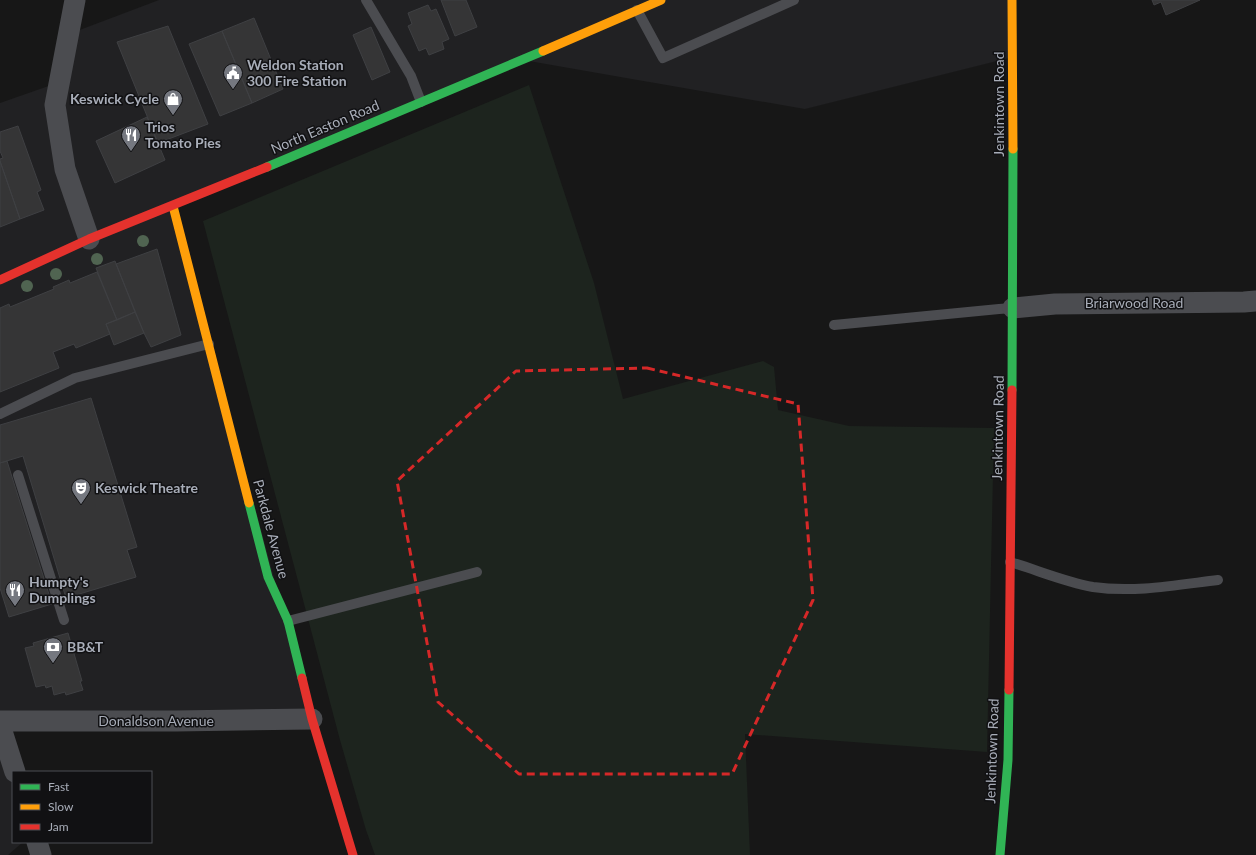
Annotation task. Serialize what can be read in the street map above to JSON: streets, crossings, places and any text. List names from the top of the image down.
{
  "streets": {
    "street": [
      "Jenkintown Road",
      "North Easton Road",
      "Briarwood Road",
      "Parkdale Avenue",
      "Donaldson Avenue"
    ]
  },
  "crossings": [
    ["Jenkintown Road", "Briarwood Road"],
    ["North Easton Road", "Parkdale Avenue"],
    ["Parkdale Avenue", "Donaldson Avenue"]
  ],
  "places": {
    "public building": ["Weldon Station 300 Fire Station"],
    "shop": ["Keswick Cycle"],
    "restaurant": ["Trios Tomato Pies", "Humpty's Dumplings"],
    "theatre": ["Keswick Theatre"],
    "bank": ["BB&T"]
  },
  "legend": ["Fast", "Slow", "Jam"]
}
